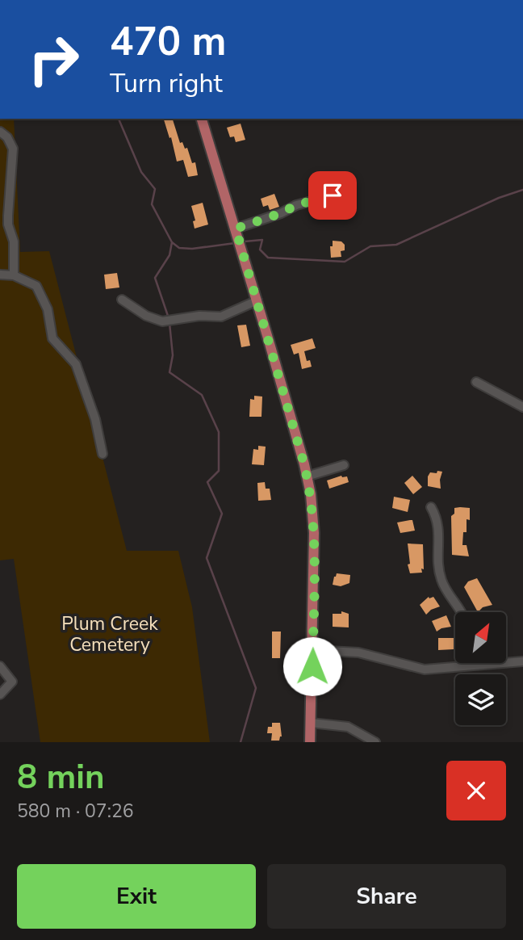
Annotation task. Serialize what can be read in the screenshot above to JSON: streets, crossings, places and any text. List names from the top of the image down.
{
  "parks": ["Plum Creek Cemetery"],
  "north": "top right",
  "page": {
    "turn": ["470 m", "Turn right"],
    "heading": ["8 min", "580 m · 07:26"],
    "buttons": ["Exit", "Share"]
  }
}
